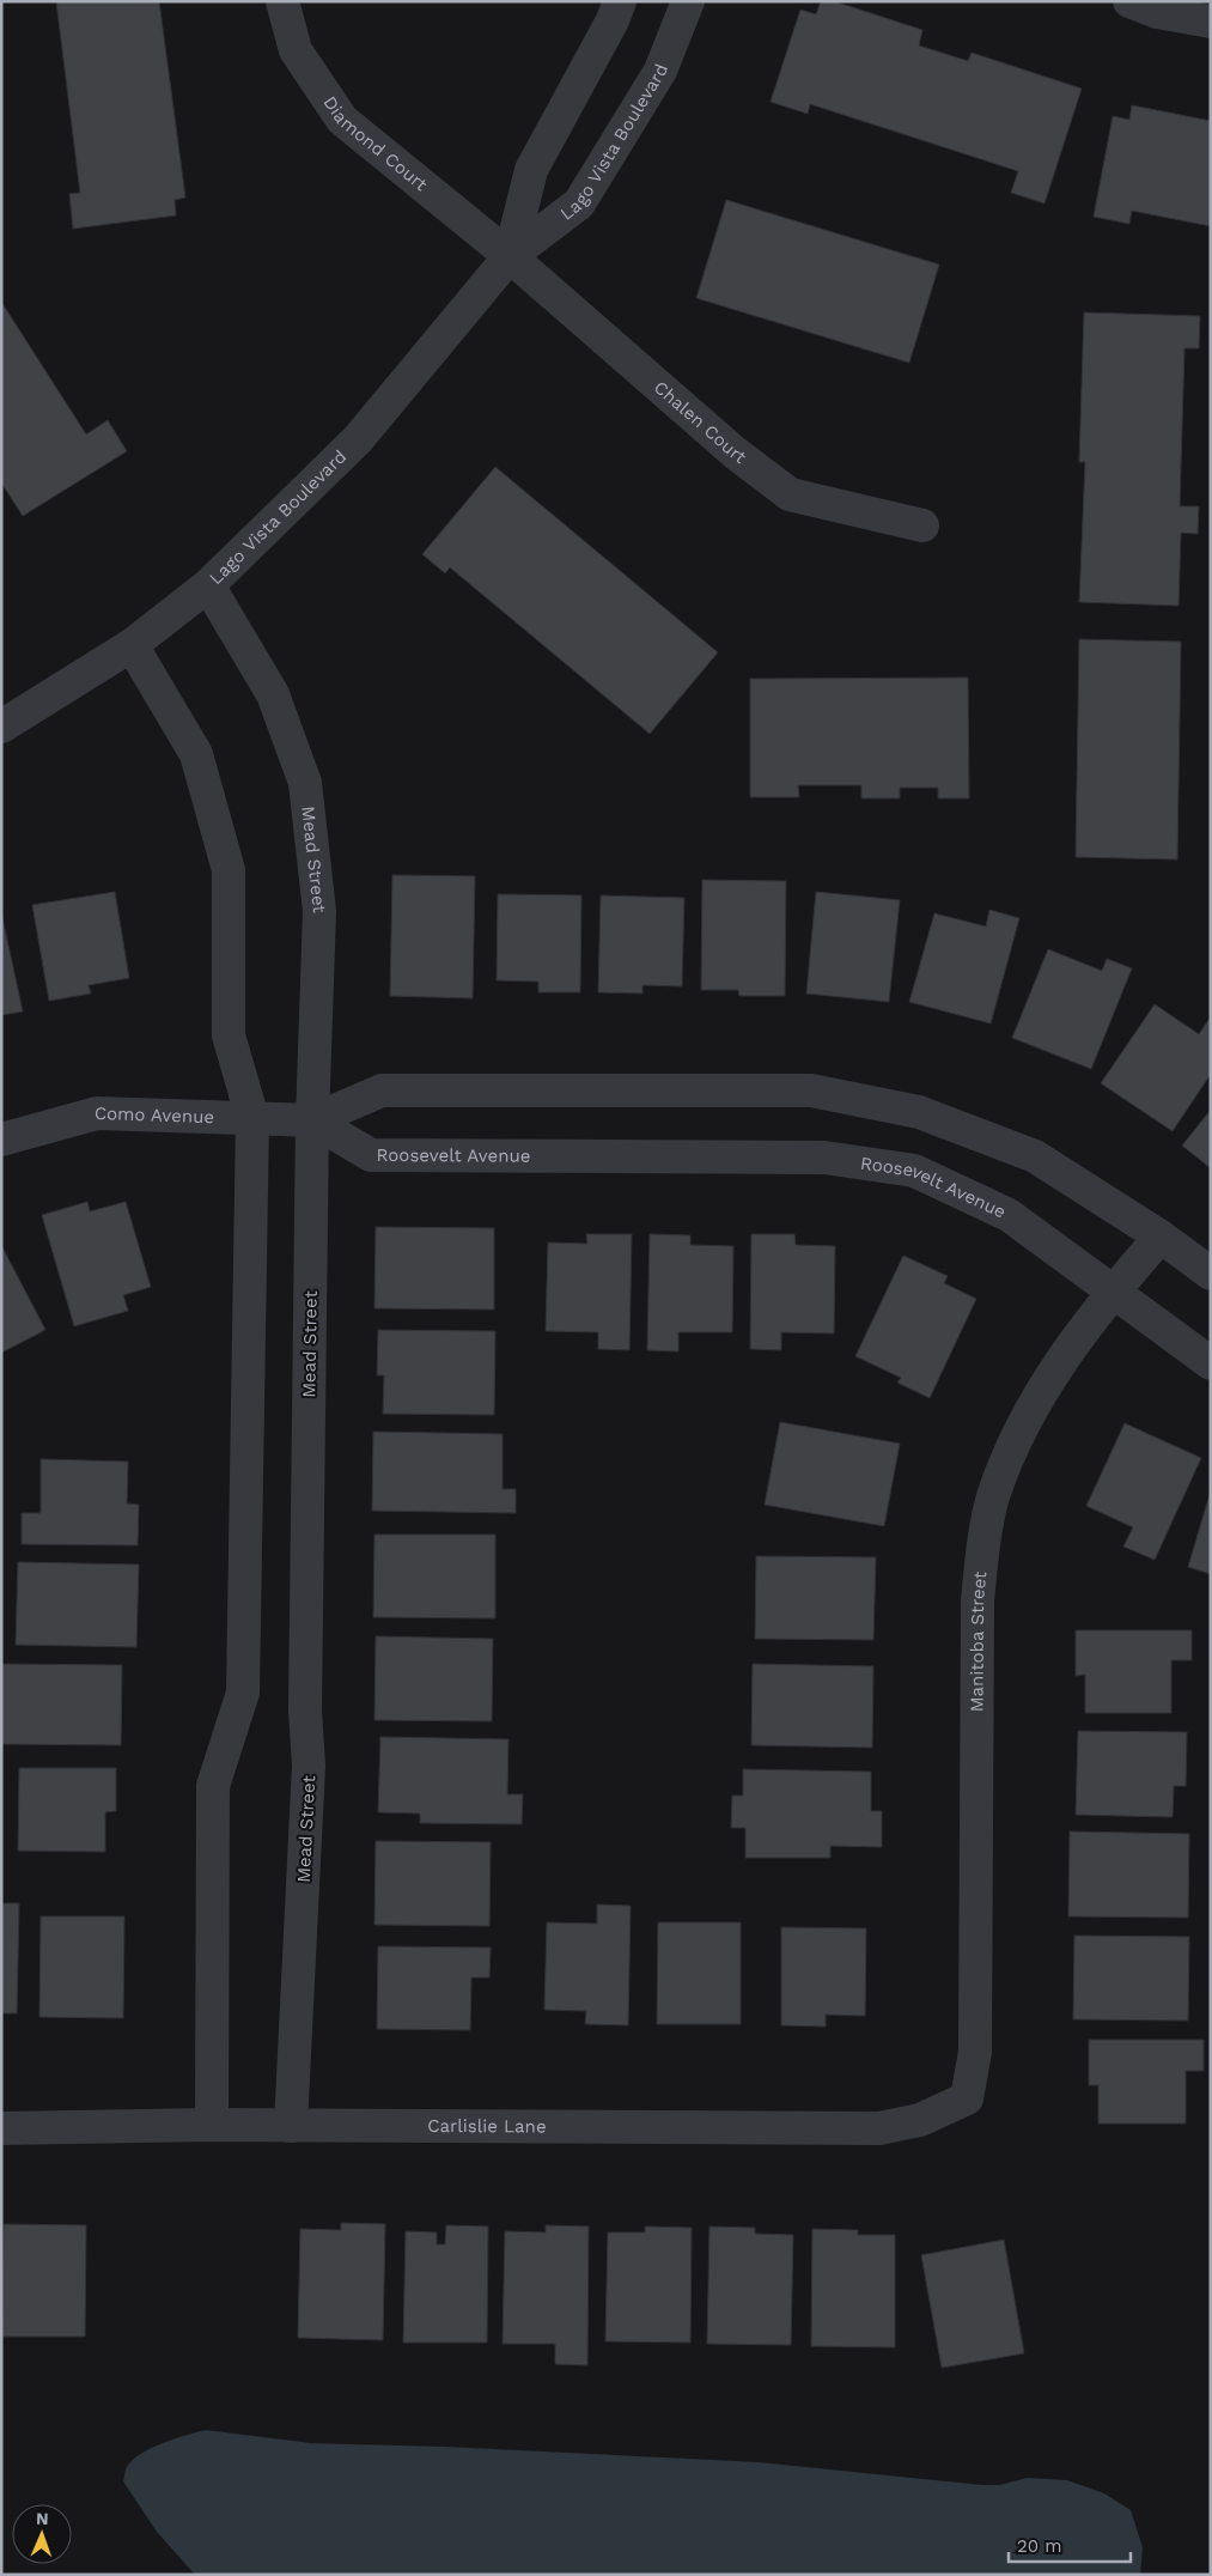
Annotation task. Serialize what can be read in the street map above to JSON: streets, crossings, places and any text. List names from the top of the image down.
{
  "streets": {
    "street": [
      "Lago Vista Boulevard",
      "Diamond Court",
      "Chalen Court",
      "Mead Street",
      "Como Avenue",
      "Roosevelt Avenue",
      "Manitoba Street",
      "Carlislie Lane"
    ]
  },
  "crossings": [
    ["Lago Vista Boulevard", "Diamond Court"],
    ["Lago Vista Boulevard", "Chalen Court"],
    ["Lago Vista Boulevard", "Mead Street"],
    ["Diamond Court", "Chalen Court"],
    ["Mead Street", "Como Avenue"],
    ["Mead Street", "Roosevelt Avenue"],
    ["Mead Street", "Carlislie Lane"],
    ["Como Avenue", "Roosevelt Avenue"],
    ["Roosevelt Avenue", "Manitoba Street"],
    ["Manitoba Street", "Carlislie Lane"]
  ],
  "scale_bar": "20 m",
  "north": "top"
}
